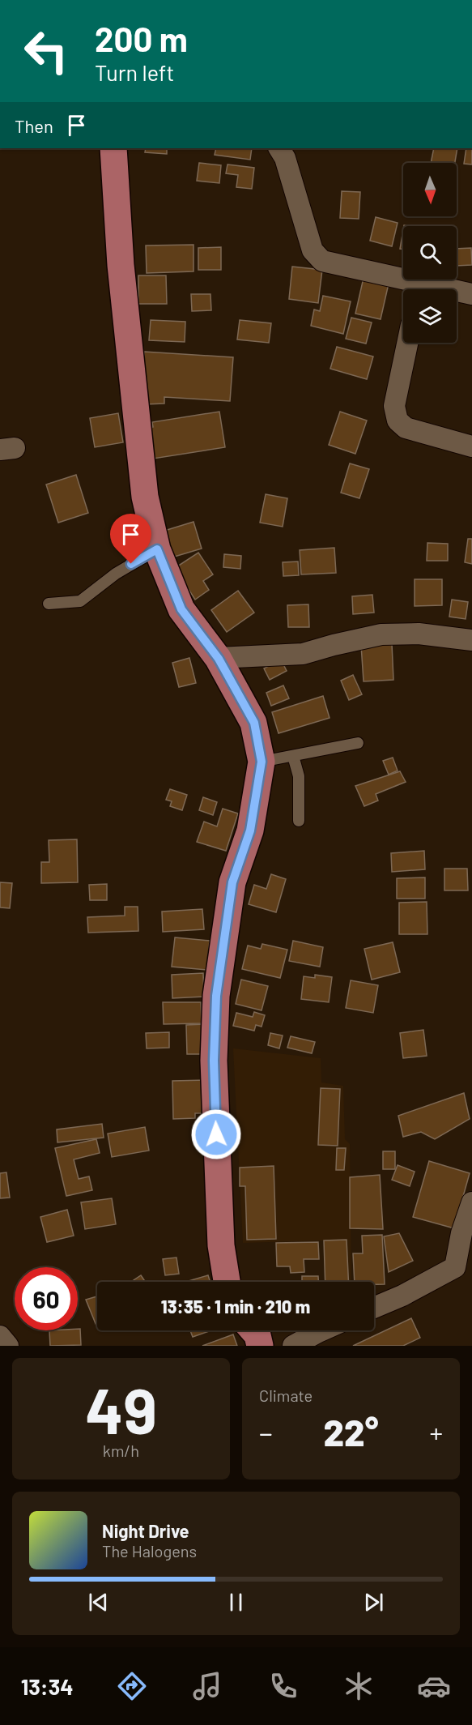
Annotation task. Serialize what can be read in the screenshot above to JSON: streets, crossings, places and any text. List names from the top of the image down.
{
  "north": "bottom",
  "page": {
    "turn": ["200 m", "Turn left"],
    "then": "Then",
    "limit": "60",
    "trip": "13:35 · 1 min · 210 m",
    "tile": [
      ["49", "km/h"],
      "Climate"
    ],
    "heat": ["−", "22°", "+"],
    "song": ["Night Drive", "The Halogens"],
    "tabs": "13:34"
  }
}
